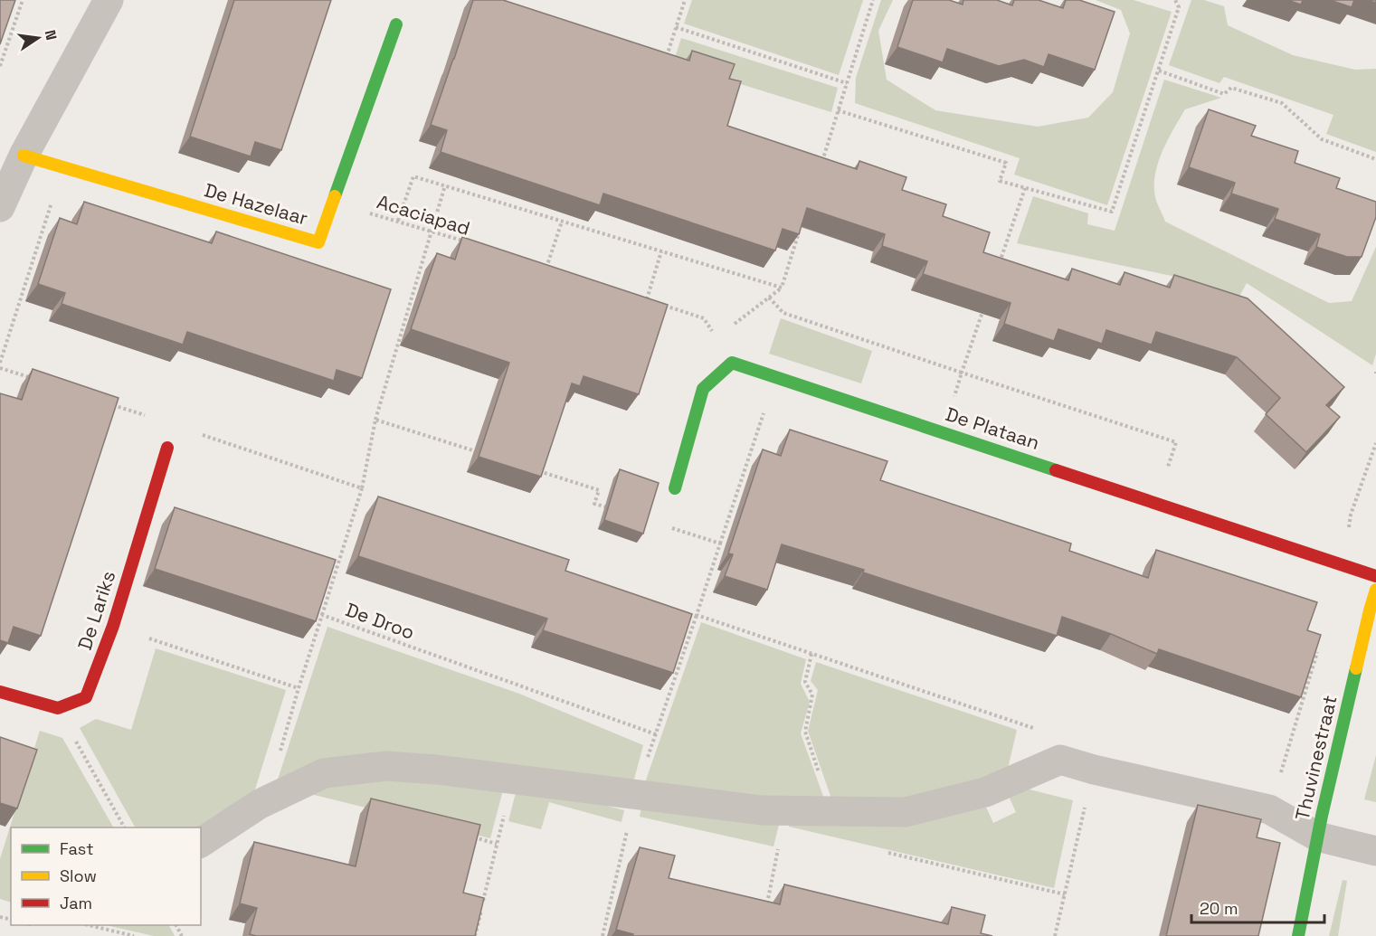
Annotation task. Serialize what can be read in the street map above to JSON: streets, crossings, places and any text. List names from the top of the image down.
{
  "streets": {
    "street": [
      "De Hazelaar",
      "De Plataan",
      "De Lariks",
      "Thuvinestraat"
    ],
    "path": ["Acaciapad", "De Droo"]
  },
  "crossings": [
    ["De Hazelaar", "Acaciapad"]
  ],
  "legend": ["Fast", "Slow", "Jam"],
  "scale_bar": "20 m",
  "north": "right"
}
